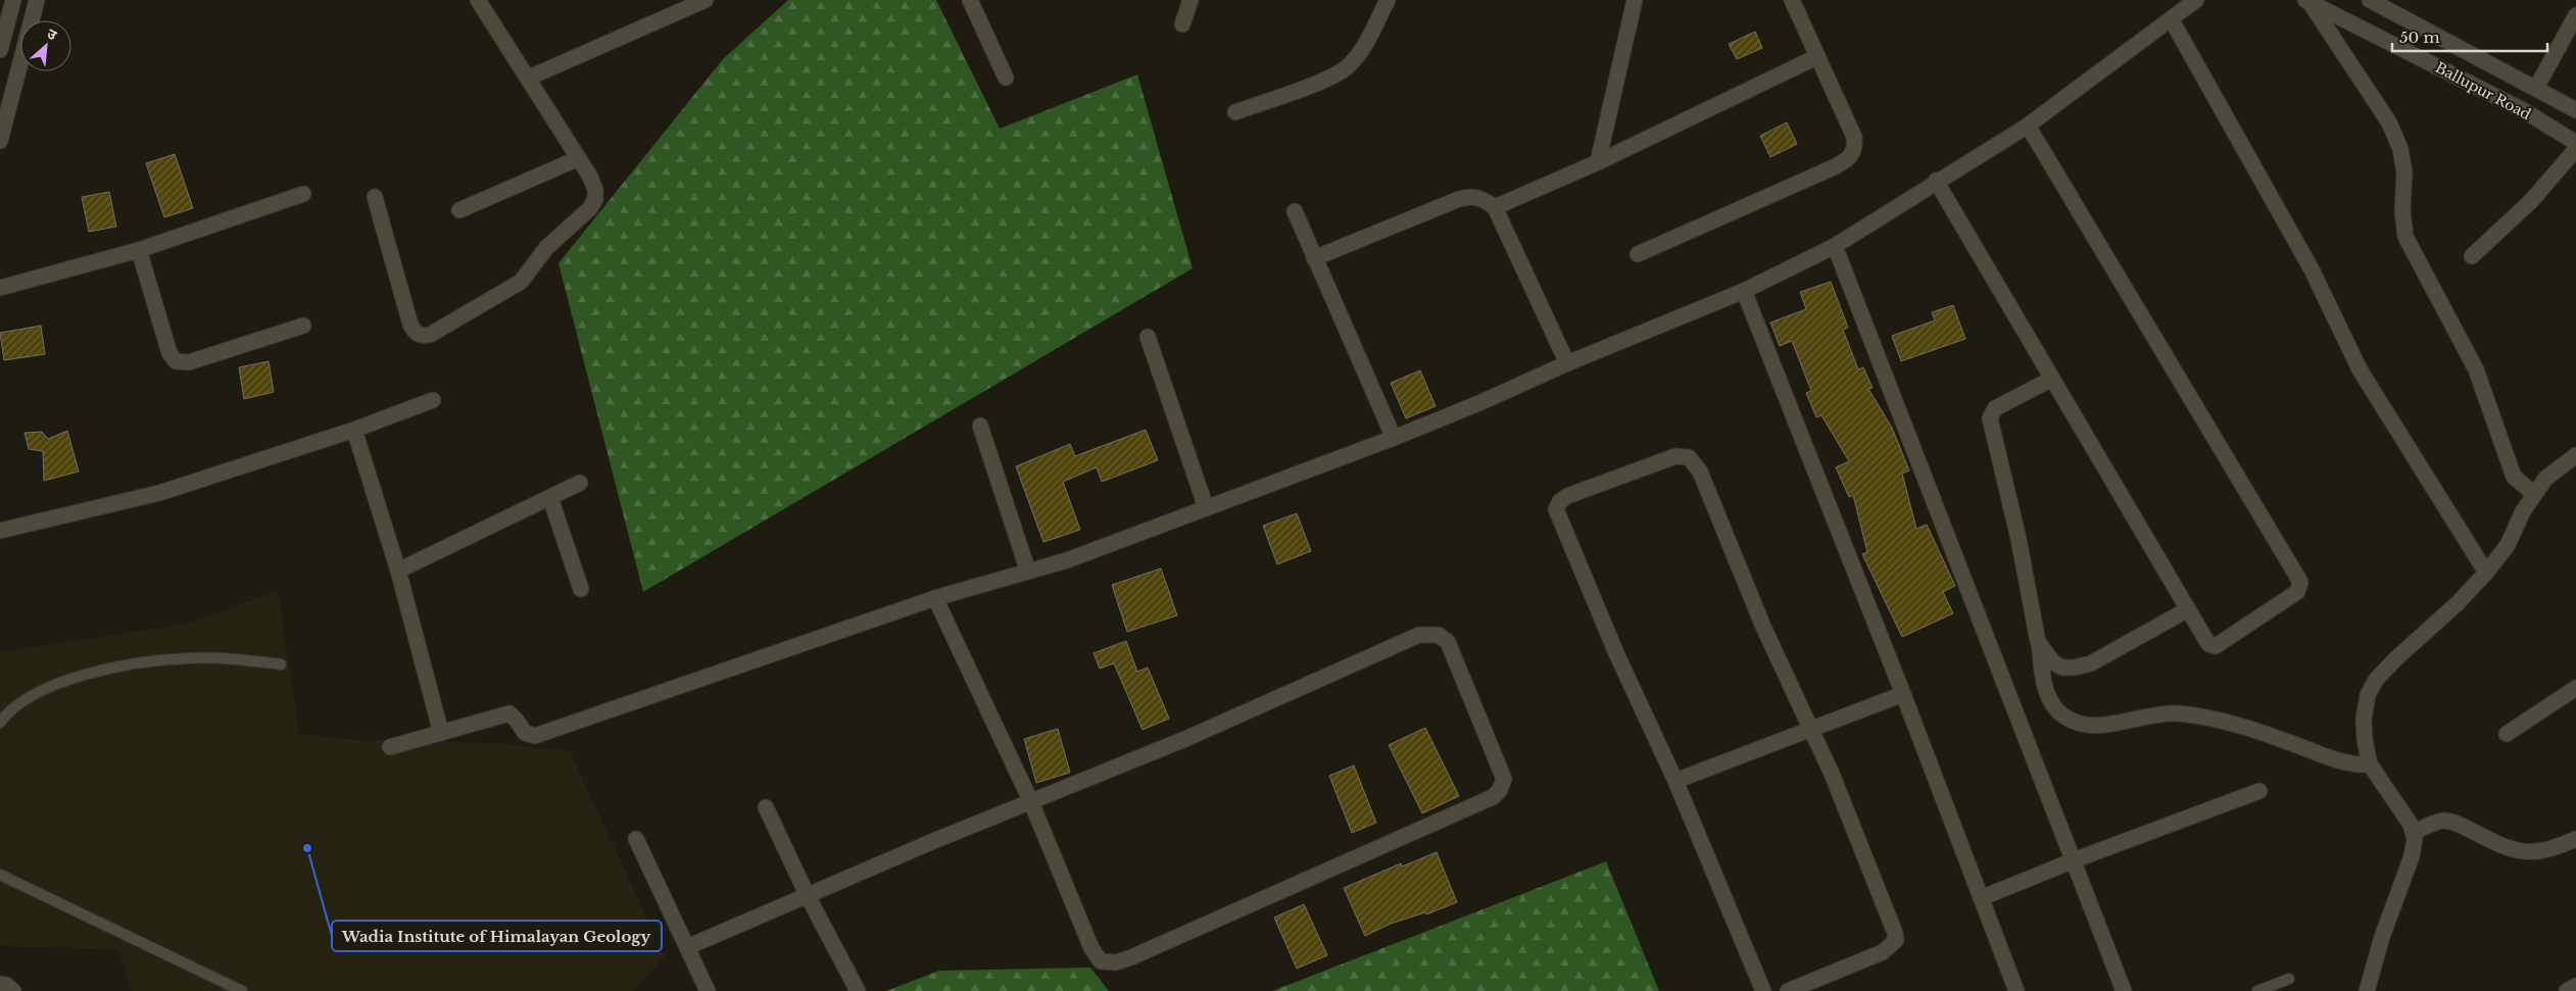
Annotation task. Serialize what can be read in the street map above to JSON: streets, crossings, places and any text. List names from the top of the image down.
{
  "streets": {
    "street": ["Ballupur Road"]
  },
  "places": ["Wadia Institute of Himalayan Geology"],
  "scale_bar": "50 m",
  "north": "top right"
}
